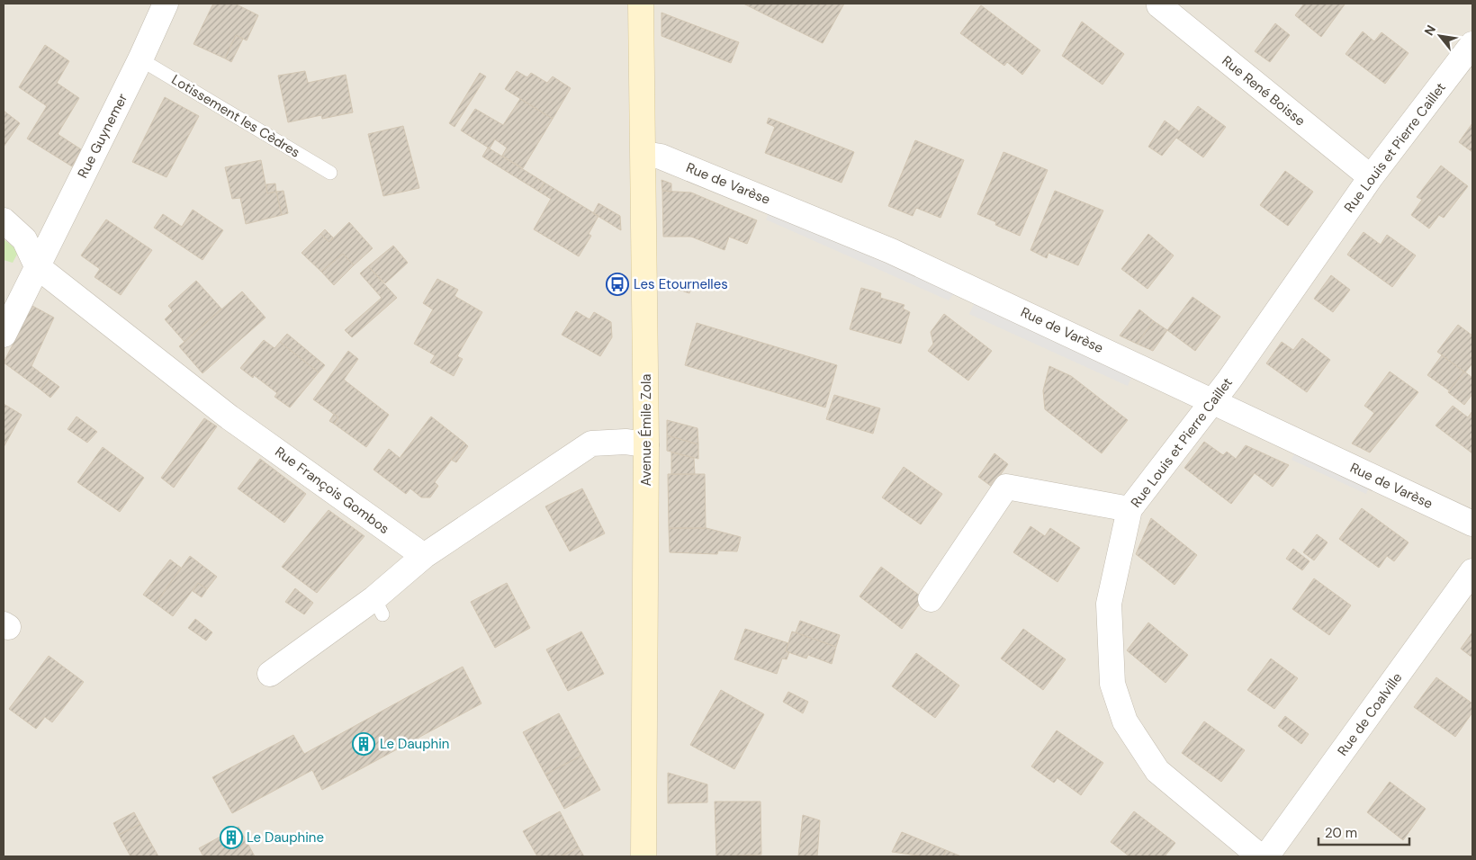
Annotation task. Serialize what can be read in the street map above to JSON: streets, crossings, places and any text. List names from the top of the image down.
{
  "streets": {
    "main road": ["Avenue Émile Zola"],
    "street": [
      "Rue René Boisse",
      "Rue Guynemer",
      "Rue Louis et Pierre Caillet",
      "Rue de Varèse",
      "Rue François Gombos",
      "Rue de Coalville"
    ],
    "lane": ["Lotissement les Cèdres"]
  },
  "crossings": [
    ["Rue René Boisse", "Rue Louis et Pierre Caillet"],
    ["Lotissement les Cèdres", "Rue Guynemer"],
    ["Rue Guynemer", "Rue François Gombos"],
    ["Rue Louis et Pierre Caillet", "Rue de Varèse"],
    ["Rue de Varèse", "Avenue Émile Zola"]
  ],
  "places": {
    "bus stop": ["Les Etournelles"],
    "building": ["Le Dauphin", "Le Dauphine"]
  },
  "scale_bar": "20 m",
  "north": "top left"
}
